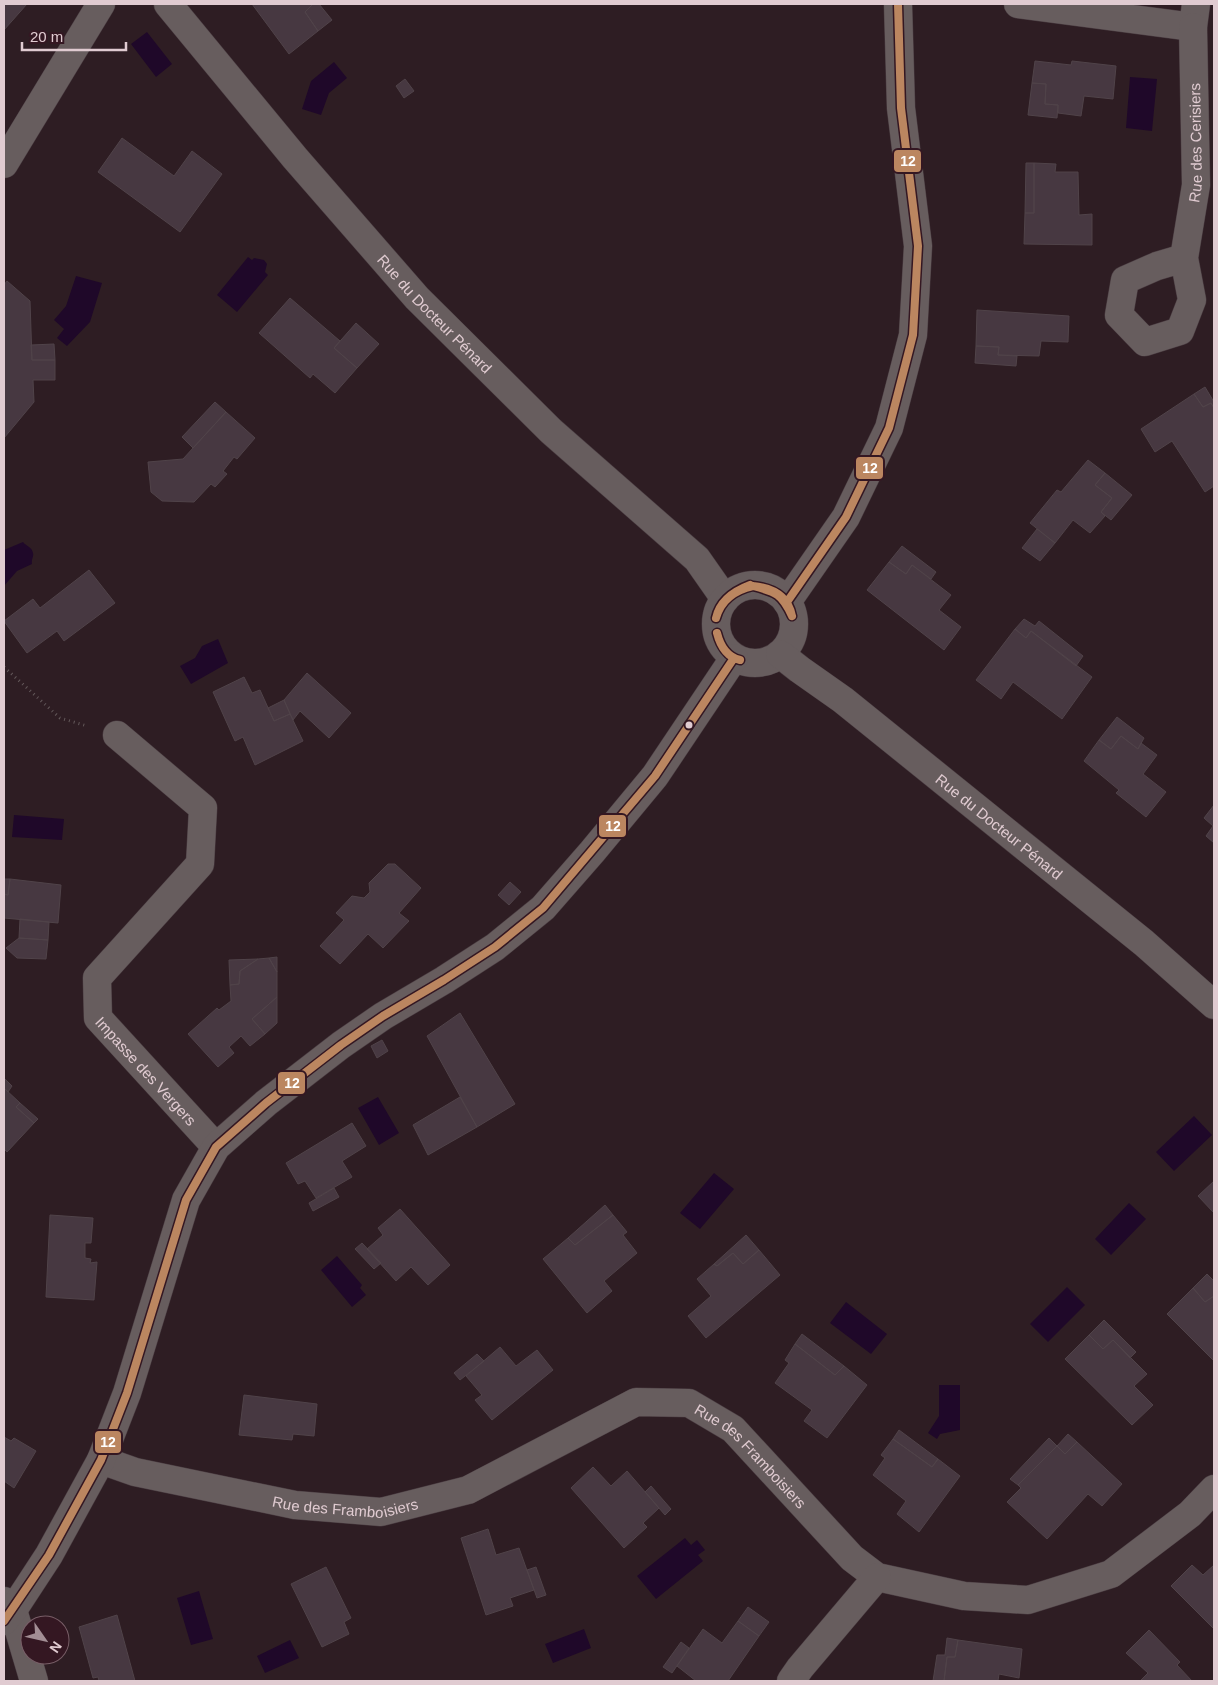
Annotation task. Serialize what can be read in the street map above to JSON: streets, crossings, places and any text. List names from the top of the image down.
{
  "streets": {
    "street": [
      "Rue des Cerisiers",
      "Rue du Docteur Pénard",
      "Impasse des Vergers",
      "Rue des Framboisiers"
    ]
  },
  "lines": ["transit line 12"],
  "scale_bar": "20 m",
  "north": "bottom right"
}
